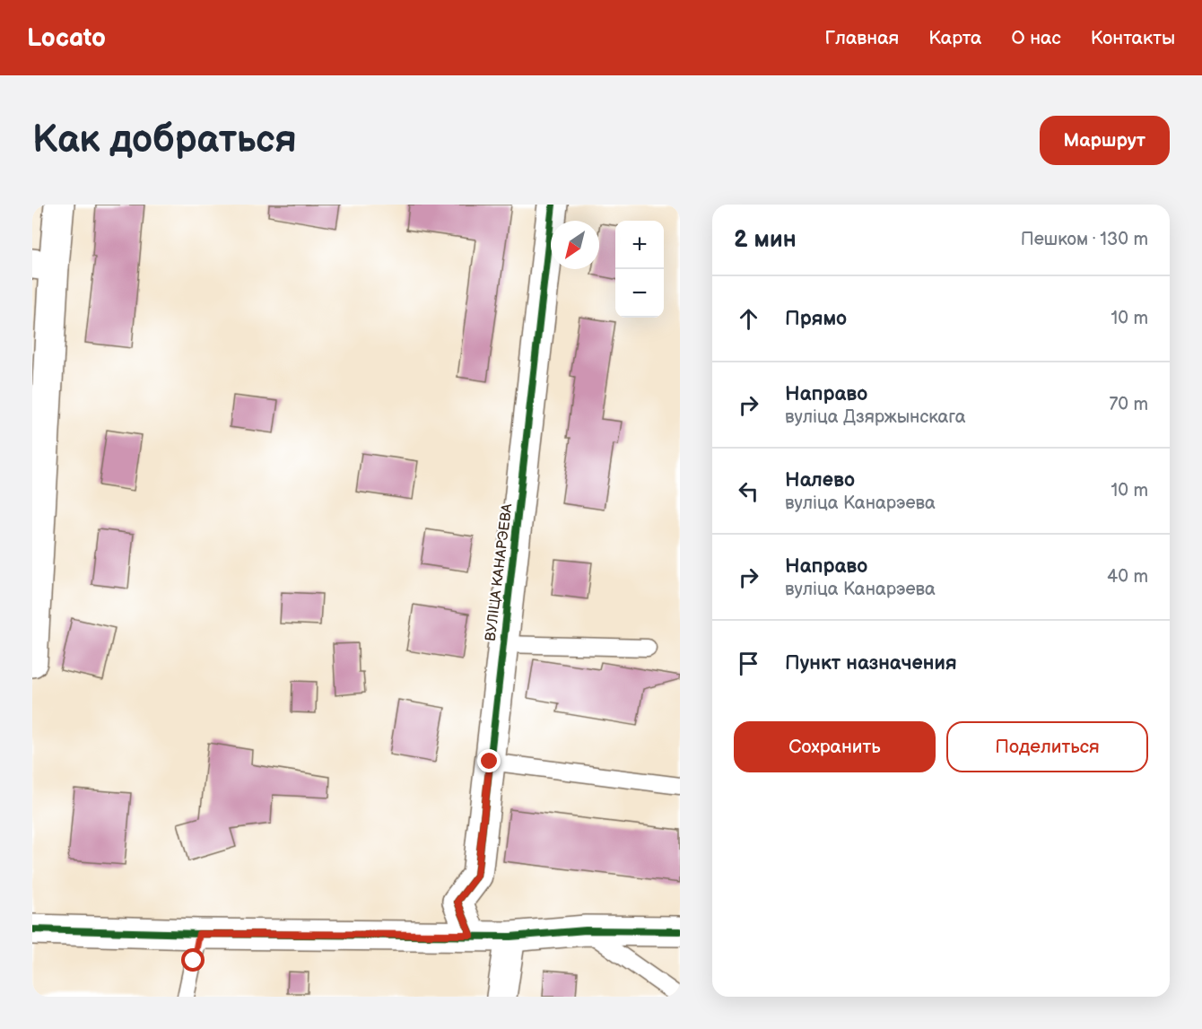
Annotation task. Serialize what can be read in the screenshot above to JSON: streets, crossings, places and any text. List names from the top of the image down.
{
  "streets": {
    "street": ["ВУЛІЦА КАНАРЭЕВА"]
  },
  "north": "bottom left",
  "page": {
    "header": "Locato",
    "nav": [
      "Главная",
      "Карта",
      "О нас",
      "Контакты"
    ],
    "buttons": [
      "Маршрут",
      ["Сохранить", "Поделиться"]
    ],
    "title": "Как добраться",
    "heading": ["2 мин", "Пешком · 130 m"],
    "map_buttons": ["+", "−"],
    "list": [
      ["Прямо", "10 m"],
      ["Направо", "вуліца Дзяржынскага", "70 m"],
      ["Налево", "вуліца Канарэева", "10 m"],
      ["Направо", "вуліца Канарэева", "40 m"],
      "Пункт назначения"
    ]
  }
}
